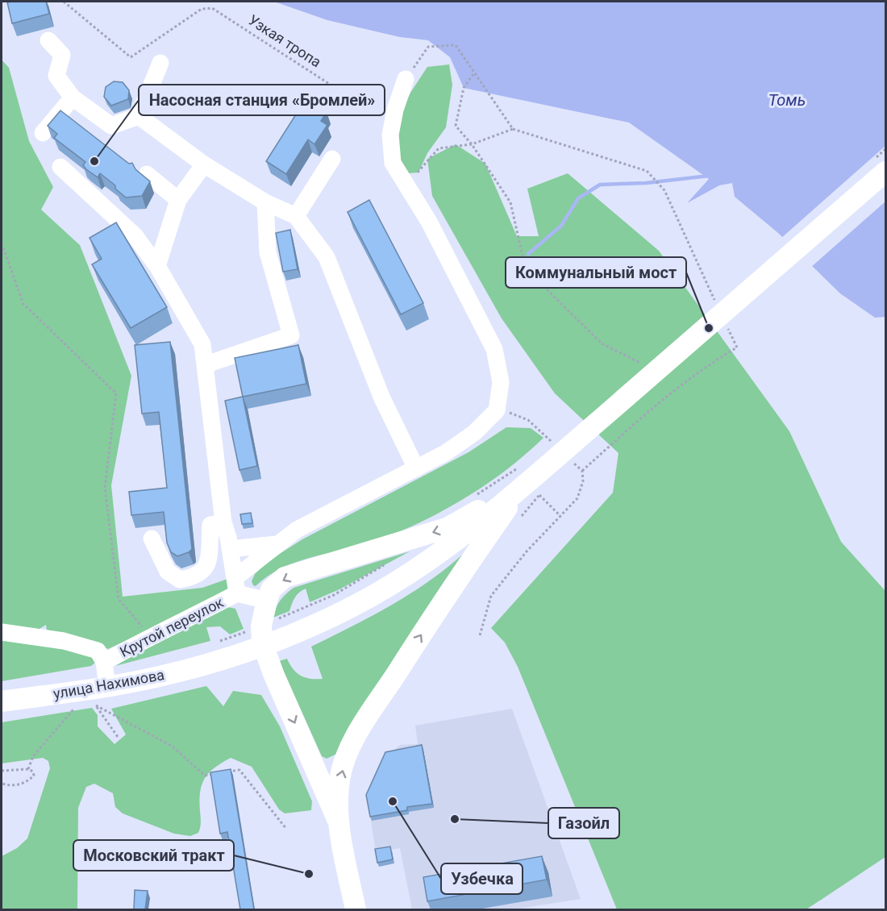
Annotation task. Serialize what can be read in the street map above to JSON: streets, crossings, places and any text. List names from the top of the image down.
{
  "streets": {
    "main road": ["улица Нахимова"],
    "street": ["Крутой переулок"],
    "path": ["Узкая тропа"]
  },
  "crossings": [
    ["Крутой переулок", "улица Нахимова"]
  ],
  "water": ["Томь"],
  "places": [
    "Насосная станция «Бромлей»",
    "Коммунальный мост",
    "Узбечка",
    "Газойл",
    "Московский тракт"
  ]
}
